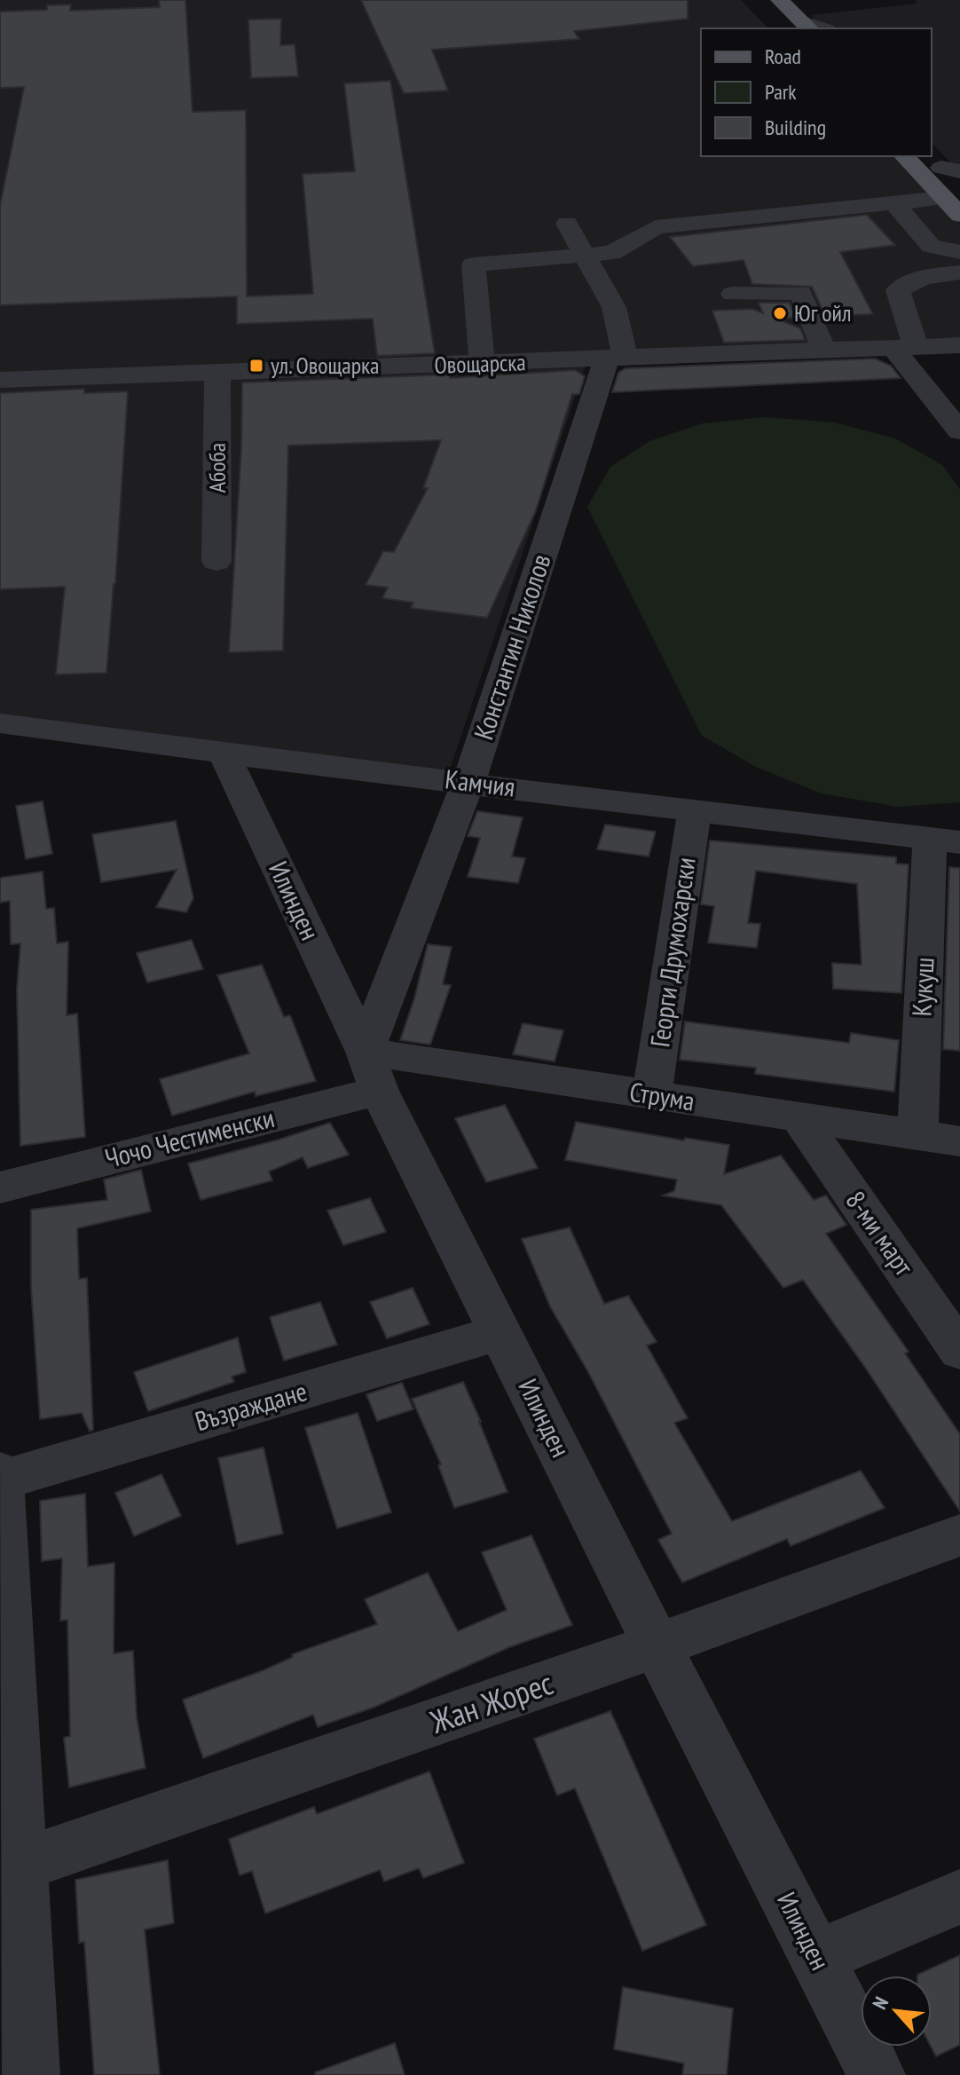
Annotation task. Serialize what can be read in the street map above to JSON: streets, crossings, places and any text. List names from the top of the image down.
{
  "streets": {
    "street": [
      "Овощарска",
      "Абоба",
      "Константин Николов",
      "Камчия",
      "Илинден",
      "Георги Друмохарски",
      "Кукуш",
      "Струма",
      "Чочо Честименски",
      "8-ми март",
      "Възраждане",
      "Жан Жорес"
    ]
  },
  "crossings": [
    ["Овощарска", "Абоба"],
    ["Овощарска", "Константин Николов"],
    ["Константин Николов", "Камчия"],
    ["Константин Николов", "Илинден"],
    ["Константин Николов", "Струма"],
    ["Константин Николов", "Чочо Честименски"],
    ["Камчия", "Илинден"],
    ["Камчия", "Георги Друмохарски"],
    ["Камчия", "Кукуш"],
    ["Илинден", "Струма"],
    ["Илинден", "Чочо Честименски"],
    ["Илинден", "Възраждане"],
    ["Илинден", "Жан Жорес"],
    ["Георги Друмохарски", "Струма"],
    ["Кукуш", "Струма"],
    ["Струма", "Чочо Честименски"],
    ["Струма", "8-ми март"]
  ],
  "places": {
    "other": ["Юг ойл"],
    "transit": ["ул. Овощарка"]
  },
  "legend": ["Road", "Park", "Building"],
  "north": "top left"
}
